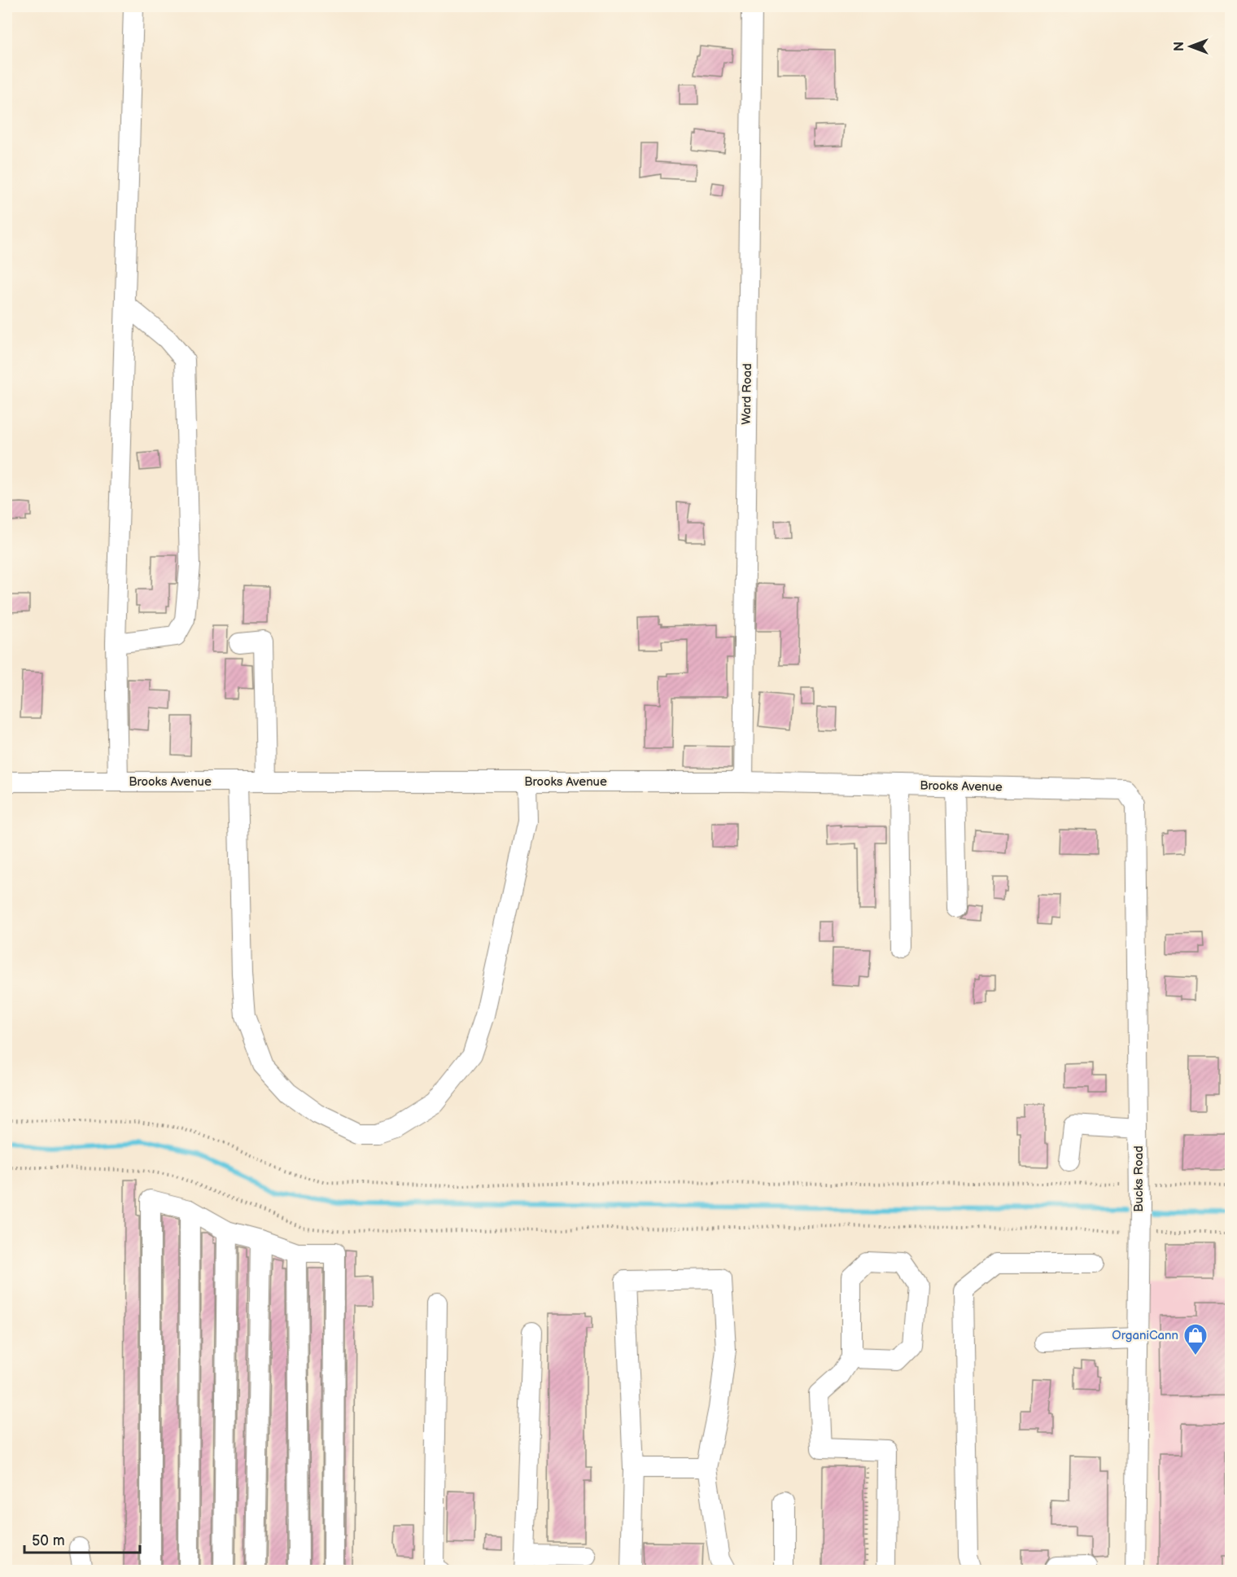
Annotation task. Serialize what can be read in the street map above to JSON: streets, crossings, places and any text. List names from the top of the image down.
{
  "streets": {
    "street": ["Ward Road", "Brooks Avenue", "Bucks Road"]
  },
  "crossings": [
    ["Ward Road", "Brooks Avenue"],
    ["Brooks Avenue", "Bucks Road"]
  ],
  "places": {
    "shop": ["OrganiCann"]
  },
  "scale_bar": "50 m",
  "north": "left"
}
